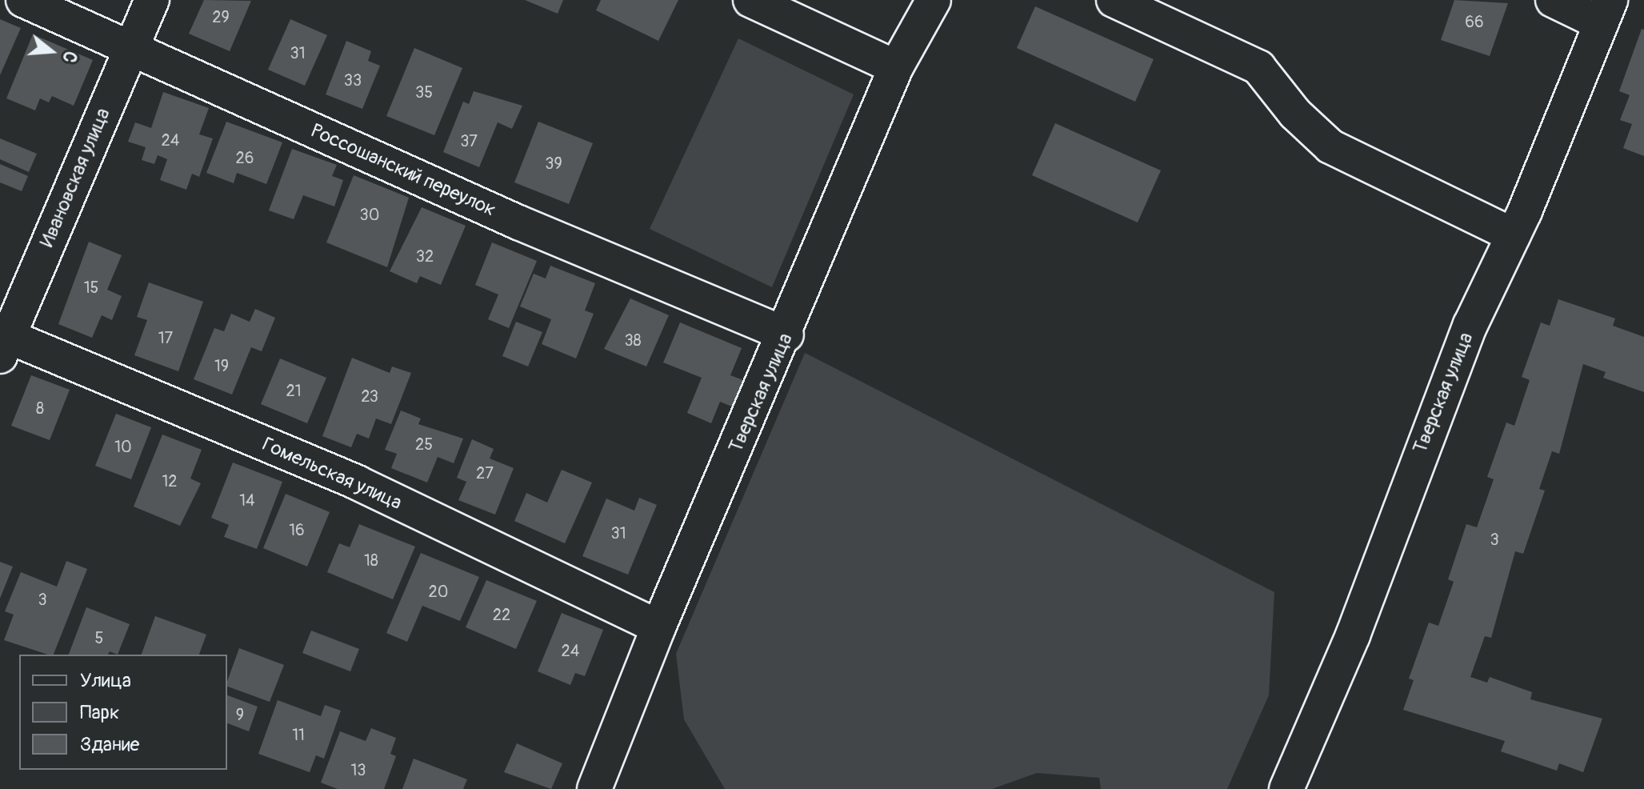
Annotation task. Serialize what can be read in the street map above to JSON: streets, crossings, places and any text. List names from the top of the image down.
{
  "streets": {
    "street": [
      "Россошанский переулок",
      "Ивановская улица",
      "Тверская улица",
      "Гомельская улица"
    ]
  },
  "crossings": [
    ["Россошанский переулок", "Ивановская улица"],
    ["Россошанский переулок", "Тверская улица"],
    ["Ивановская улица", "Гомельская улица"],
    ["Тверская улица", "Гомельская улица"]
  ],
  "house_numbers": [
    "29",
    "66",
    "31",
    "33",
    "35",
    "24",
    "37",
    "26",
    "39",
    "30",
    "32",
    "15",
    "17",
    "38",
    "19",
    "21",
    "23",
    "8",
    "25",
    "10",
    "27",
    "12",
    "14",
    "16",
    "31",
    "3",
    "18",
    "20",
    "3",
    "22",
    "5",
    "24",
    "9",
    "11",
    "13"
  ],
  "legend": ["Улица", "Парк", "Здание"],
  "north": "right"
}
